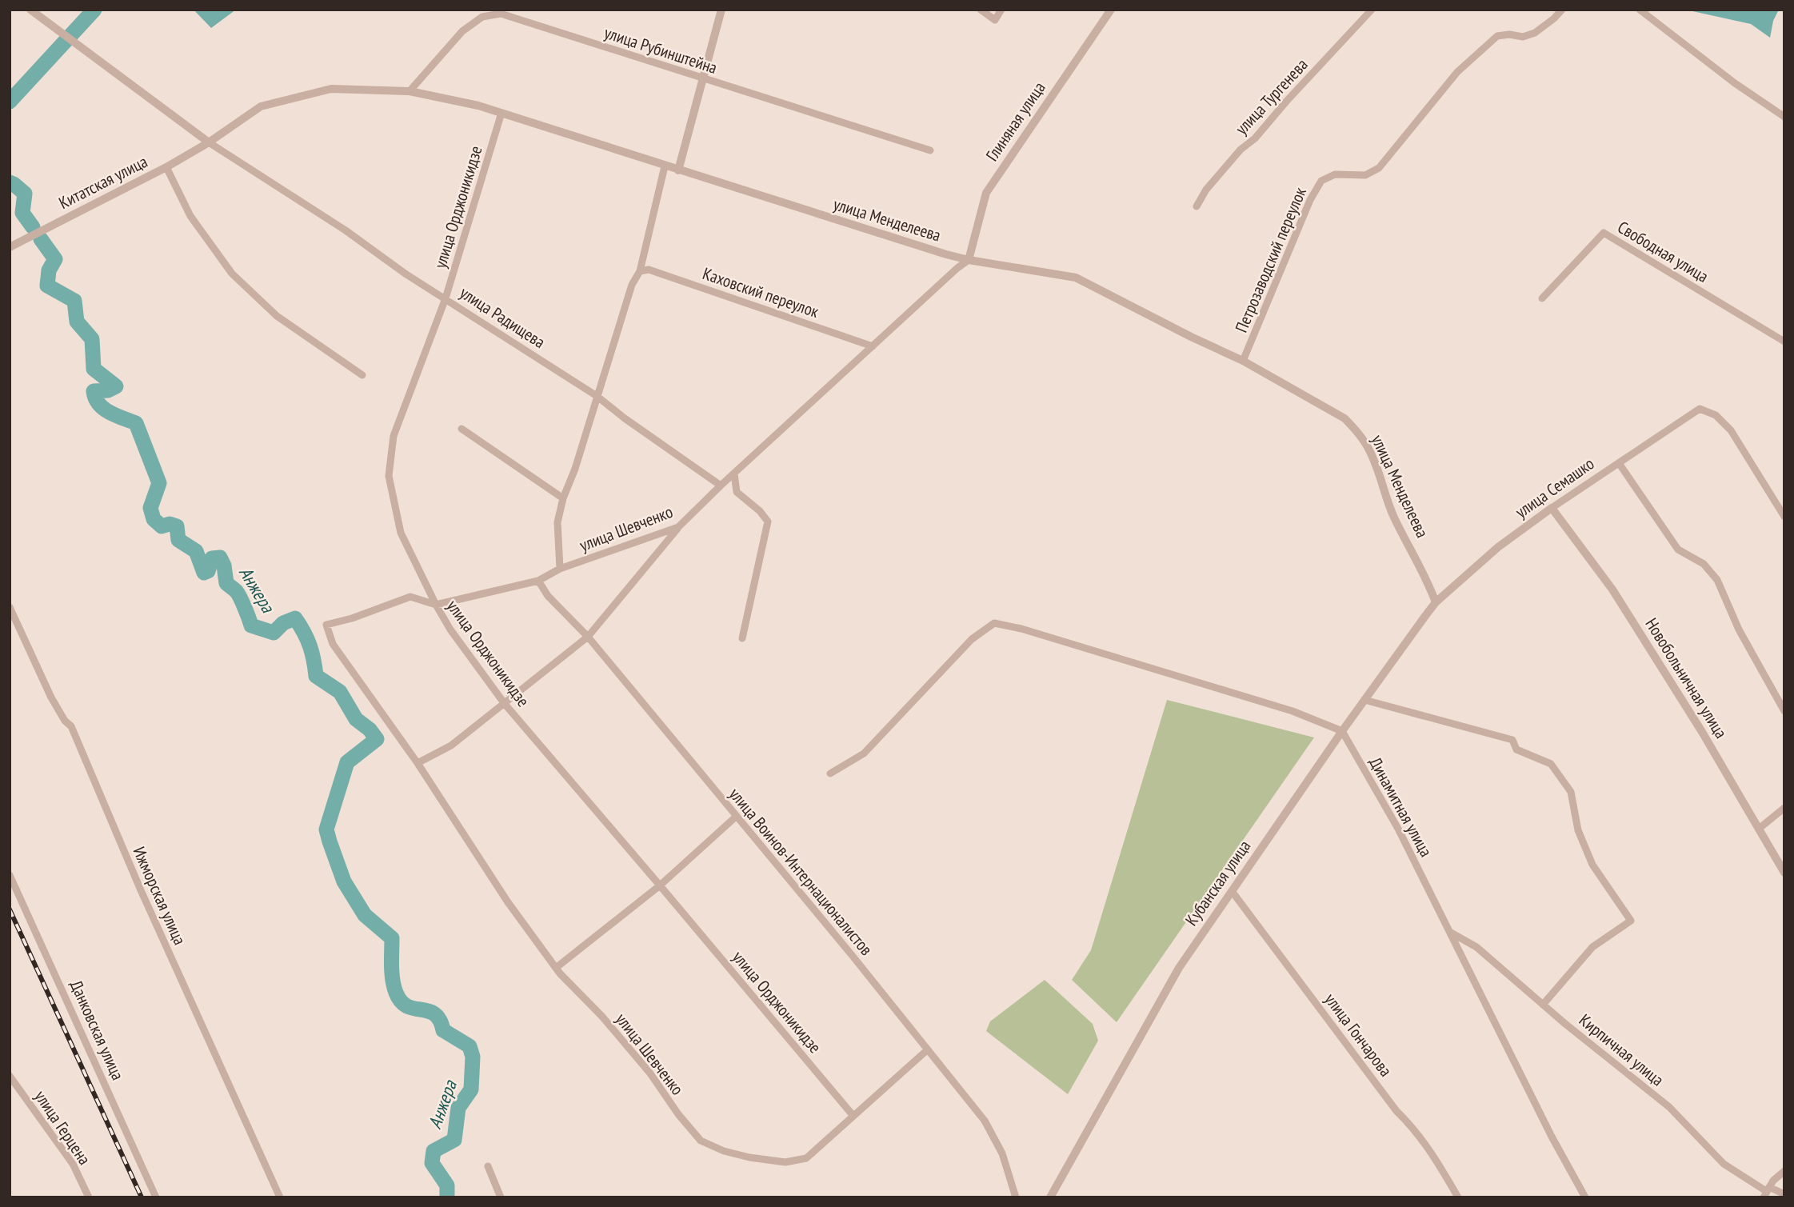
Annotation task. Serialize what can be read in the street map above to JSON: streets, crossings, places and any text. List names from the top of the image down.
{
  "streets": {
    "street": [
      "улица Рубинштейна",
      "улица Тургенева",
      "Глиняная улица",
      "Китатская улица",
      "улица Орджоникидзе",
      "улица Менделеева",
      "Свободная улица",
      "Петрозаводский переулок",
      "Каховский переулок",
      "улица Радищева",
      "улица Семашко",
      "улица Шевченко",
      "Новобольничная улица",
      "Динамитная улица",
      "улица Воинов-Интернационалистов",
      "Кубанская улица",
      "Ижморская улица",
      "Данковская улица",
      "улица Гончарова",
      "Кирпичная улица",
      "улица Герцена"
    ]
  },
  "crossings": [
    ["улица Рубинштейна", "улица Менделеева"],
    ["Глиняная улица", "улица Менделеева"],
    ["Глиняная улица", "улица Шевченко"],
    ["Китатская улица", "улица Менделеева"],
    ["Китатская улица", "улица Радищева"],
    ["улица Орджоникидзе", "улица Менделеева"],
    ["улица Орджоникидзе", "улица Радищева"],
    ["улица Орджоникидзе", "улица Шевченко"],
    ["улица Менделеева", "Петрозаводский переулок"],
    ["улица Менделеева", "улица Радищева"],
    ["улица Менделеева", "улица Семашко"],
    ["улица Менделеева", "улица Шевченко"],
    ["улица Менделеева", "Кубанская улица"],
    ["Каховский переулок", "улица Шевченко"],
    ["улица Радищева", "улица Шевченко"],
    ["улица Семашко", "Новобольничная улица"],
    ["улица Семашко", "Кубанская улица"],
    ["улица Шевченко", "улица Воинов-Интернационалистов"],
    ["Динамитная улица", "Кубанская улица"],
    ["Динамитная улица", "Кирпичная улица"],
    ["Кубанская улица", "улица Гончарова"]
  ],
  "water": ["Анжера"]
}
